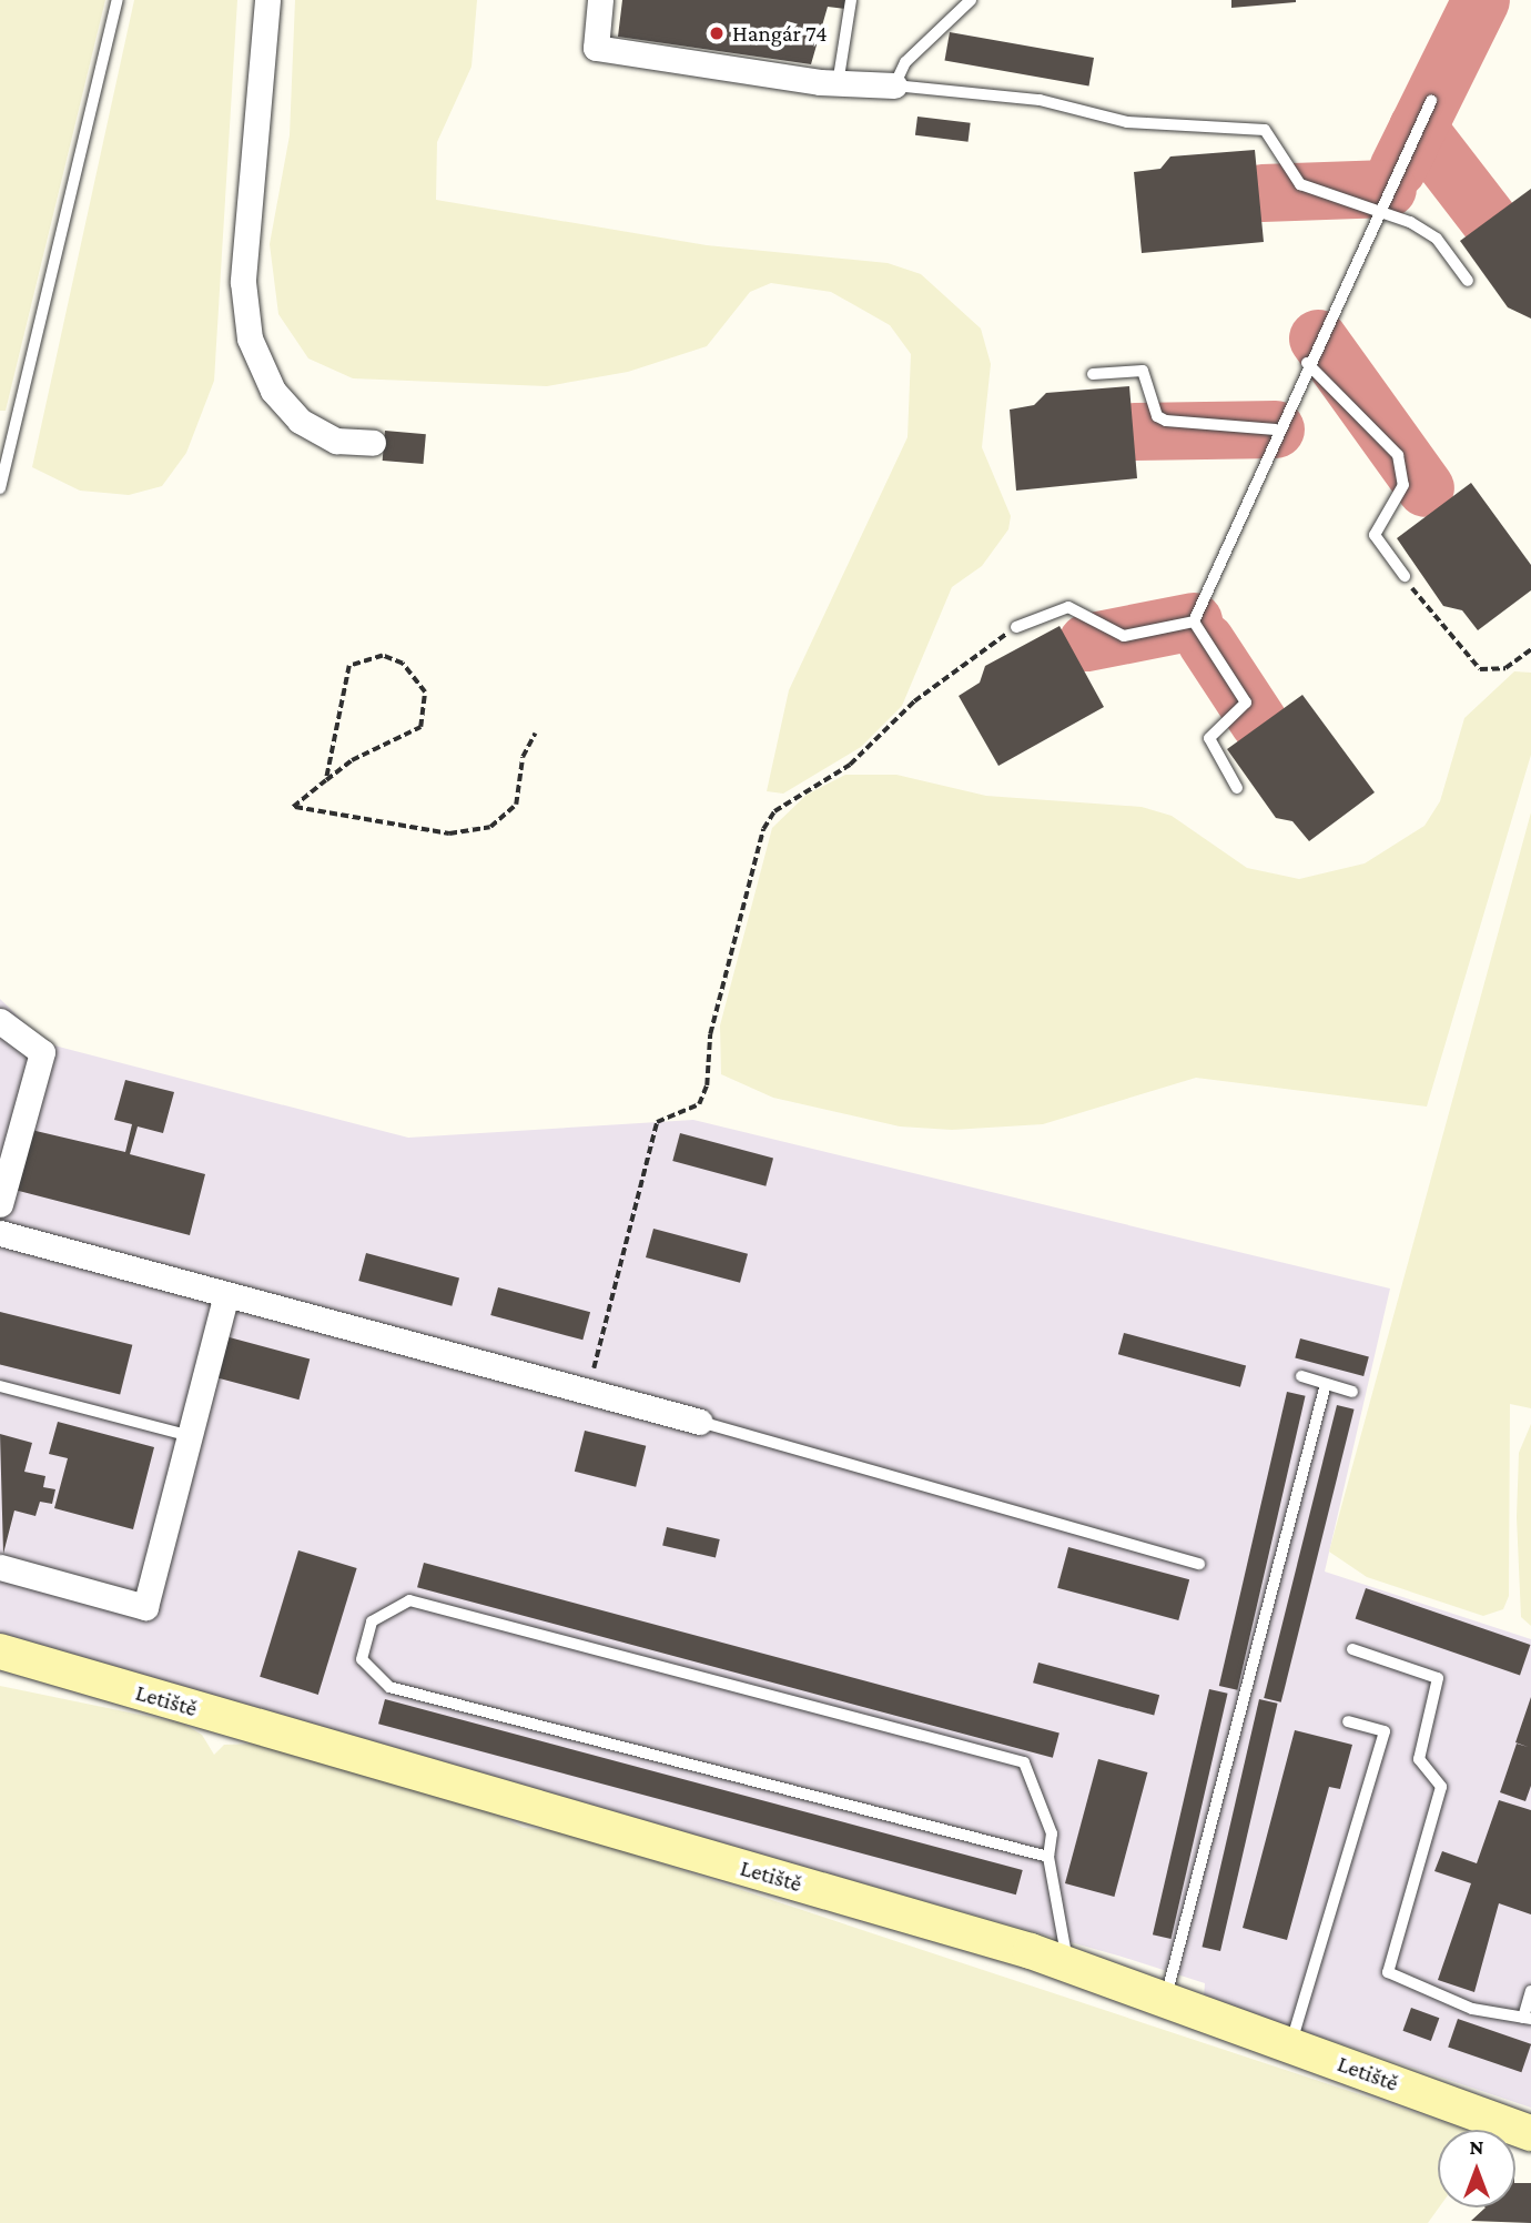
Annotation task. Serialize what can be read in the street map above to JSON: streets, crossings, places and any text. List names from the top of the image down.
{
  "streets": {
    "street": ["Letiště"]
  },
  "places": ["Hangár 74"],
  "north": "top"
}
